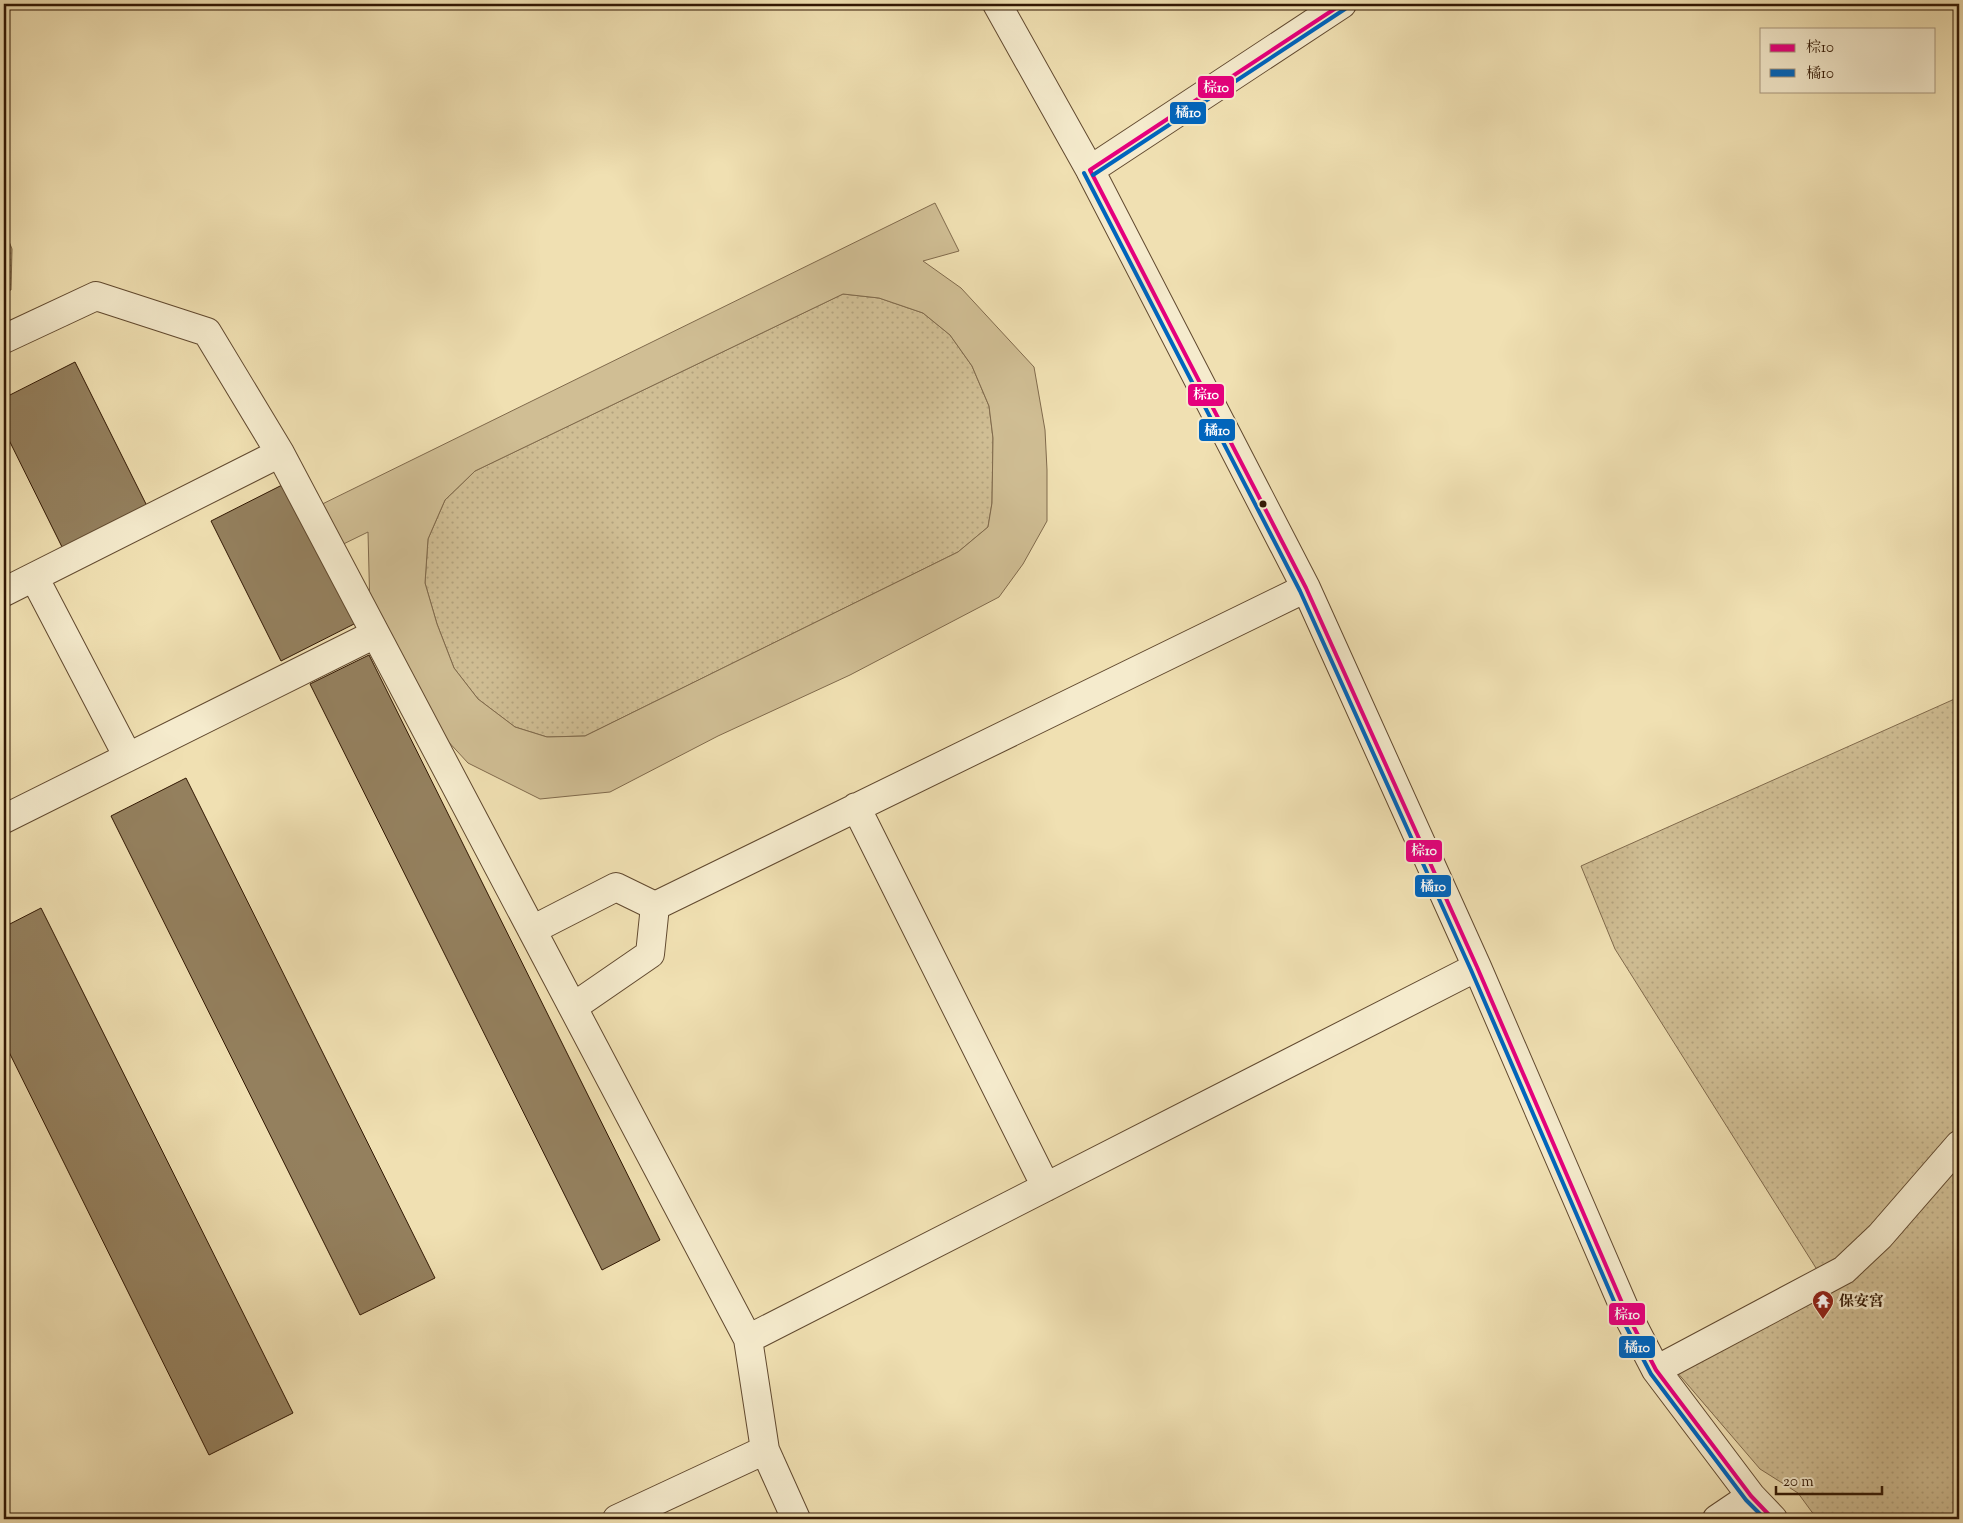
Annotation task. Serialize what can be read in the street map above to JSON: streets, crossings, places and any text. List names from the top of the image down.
{
  "places": {
    "temple": ["保安宮"]
  },
  "lines": ["transit line 棕10", "transit line 橘10"],
  "legend": ["棕10", "橘10"],
  "scale_bar": "20 m"
}
